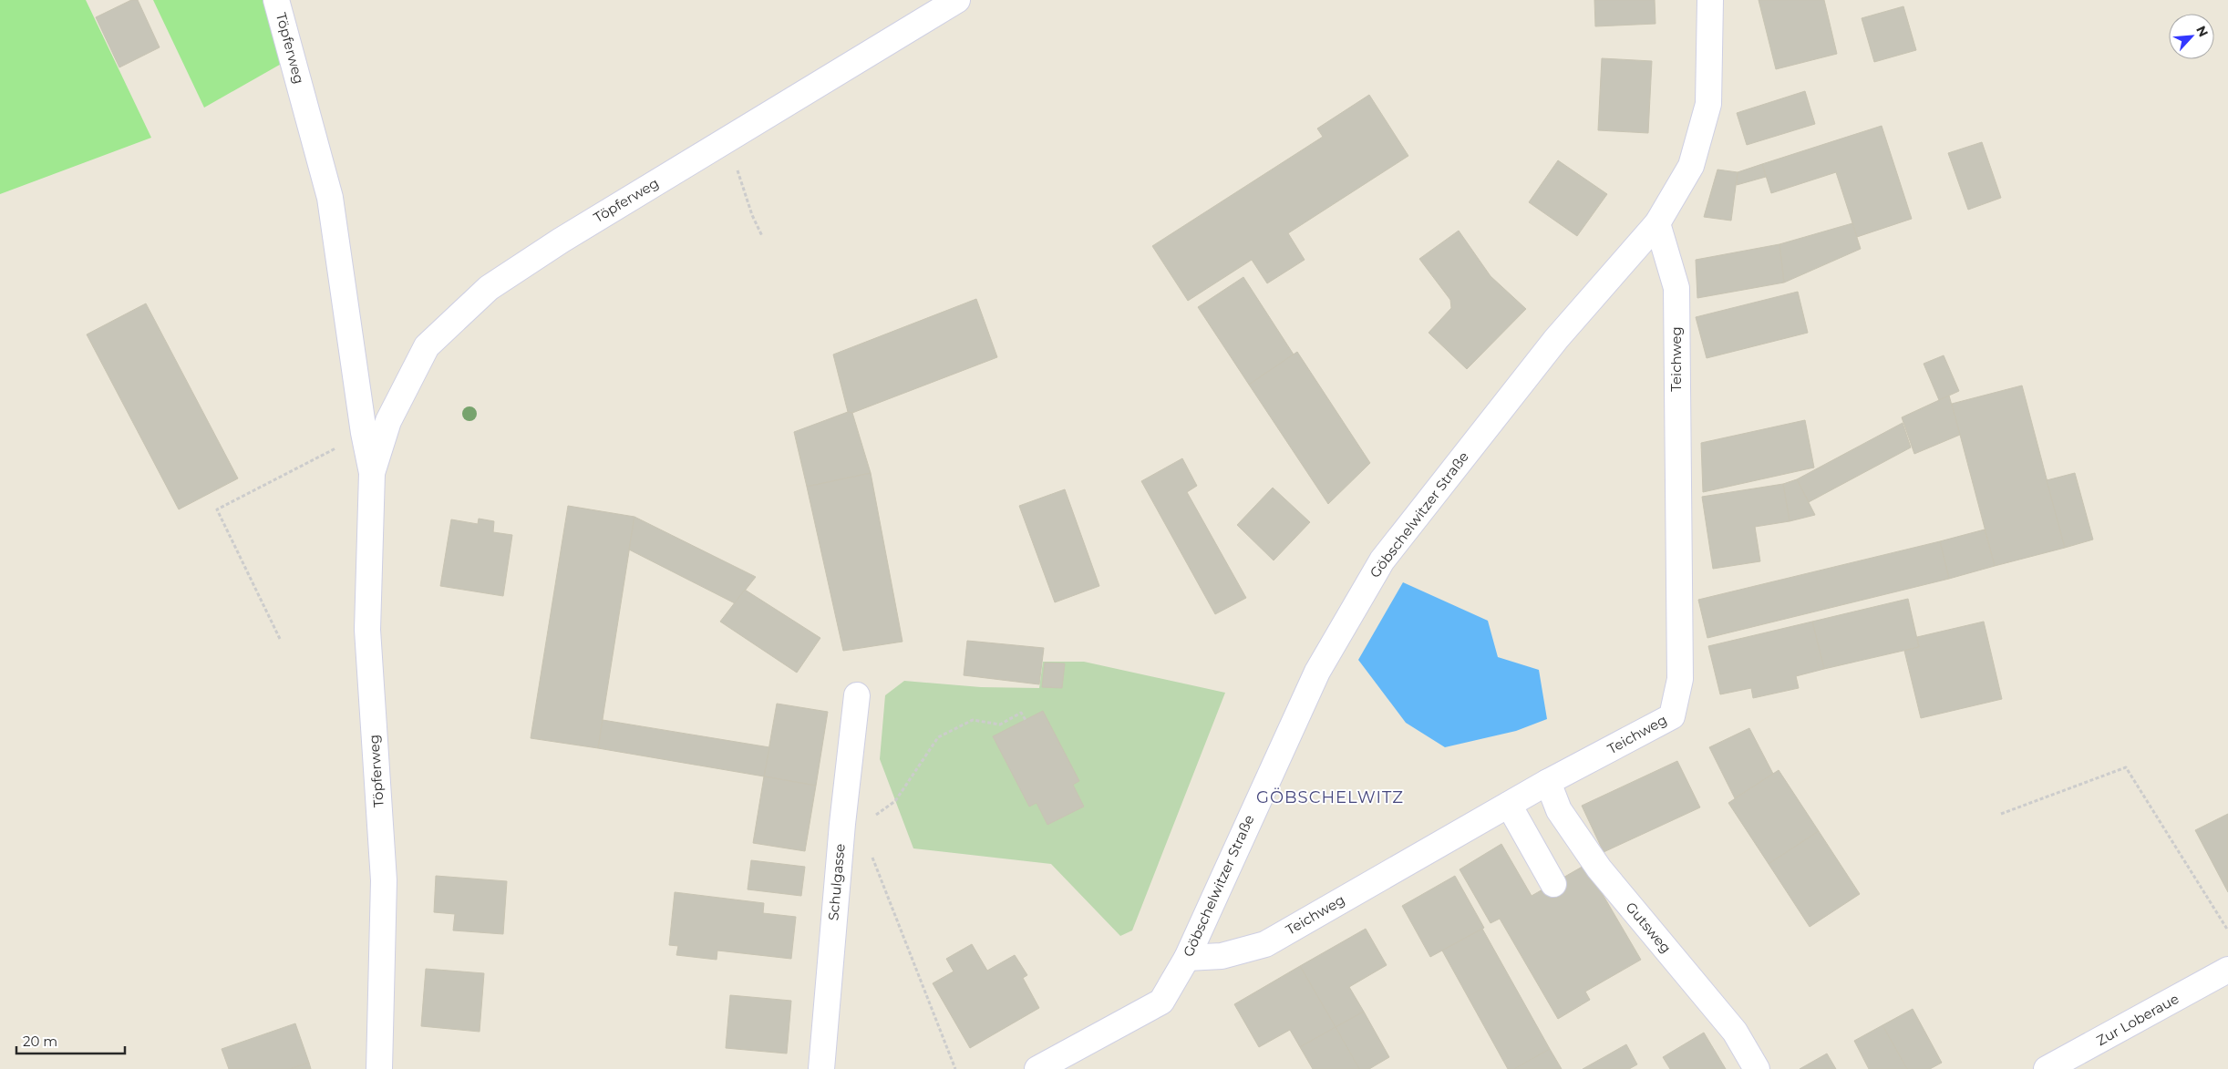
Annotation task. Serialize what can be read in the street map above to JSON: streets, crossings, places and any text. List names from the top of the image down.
{
  "streets": {
    "street": [
      "Töpferweg",
      "Teichweg",
      "Göbschelwitzer Straße",
      "Schulgasse",
      "Gutsweg",
      "Zur Loberaue"
    ]
  },
  "crossings": [
    ["Teichweg", "Göbschelwitzer Straße"],
    ["Teichweg", "Gutsweg"]
  ],
  "districts": ["GÖBSCHELWITZ"],
  "scale_bar": "20 m",
  "north": "top right"
}
